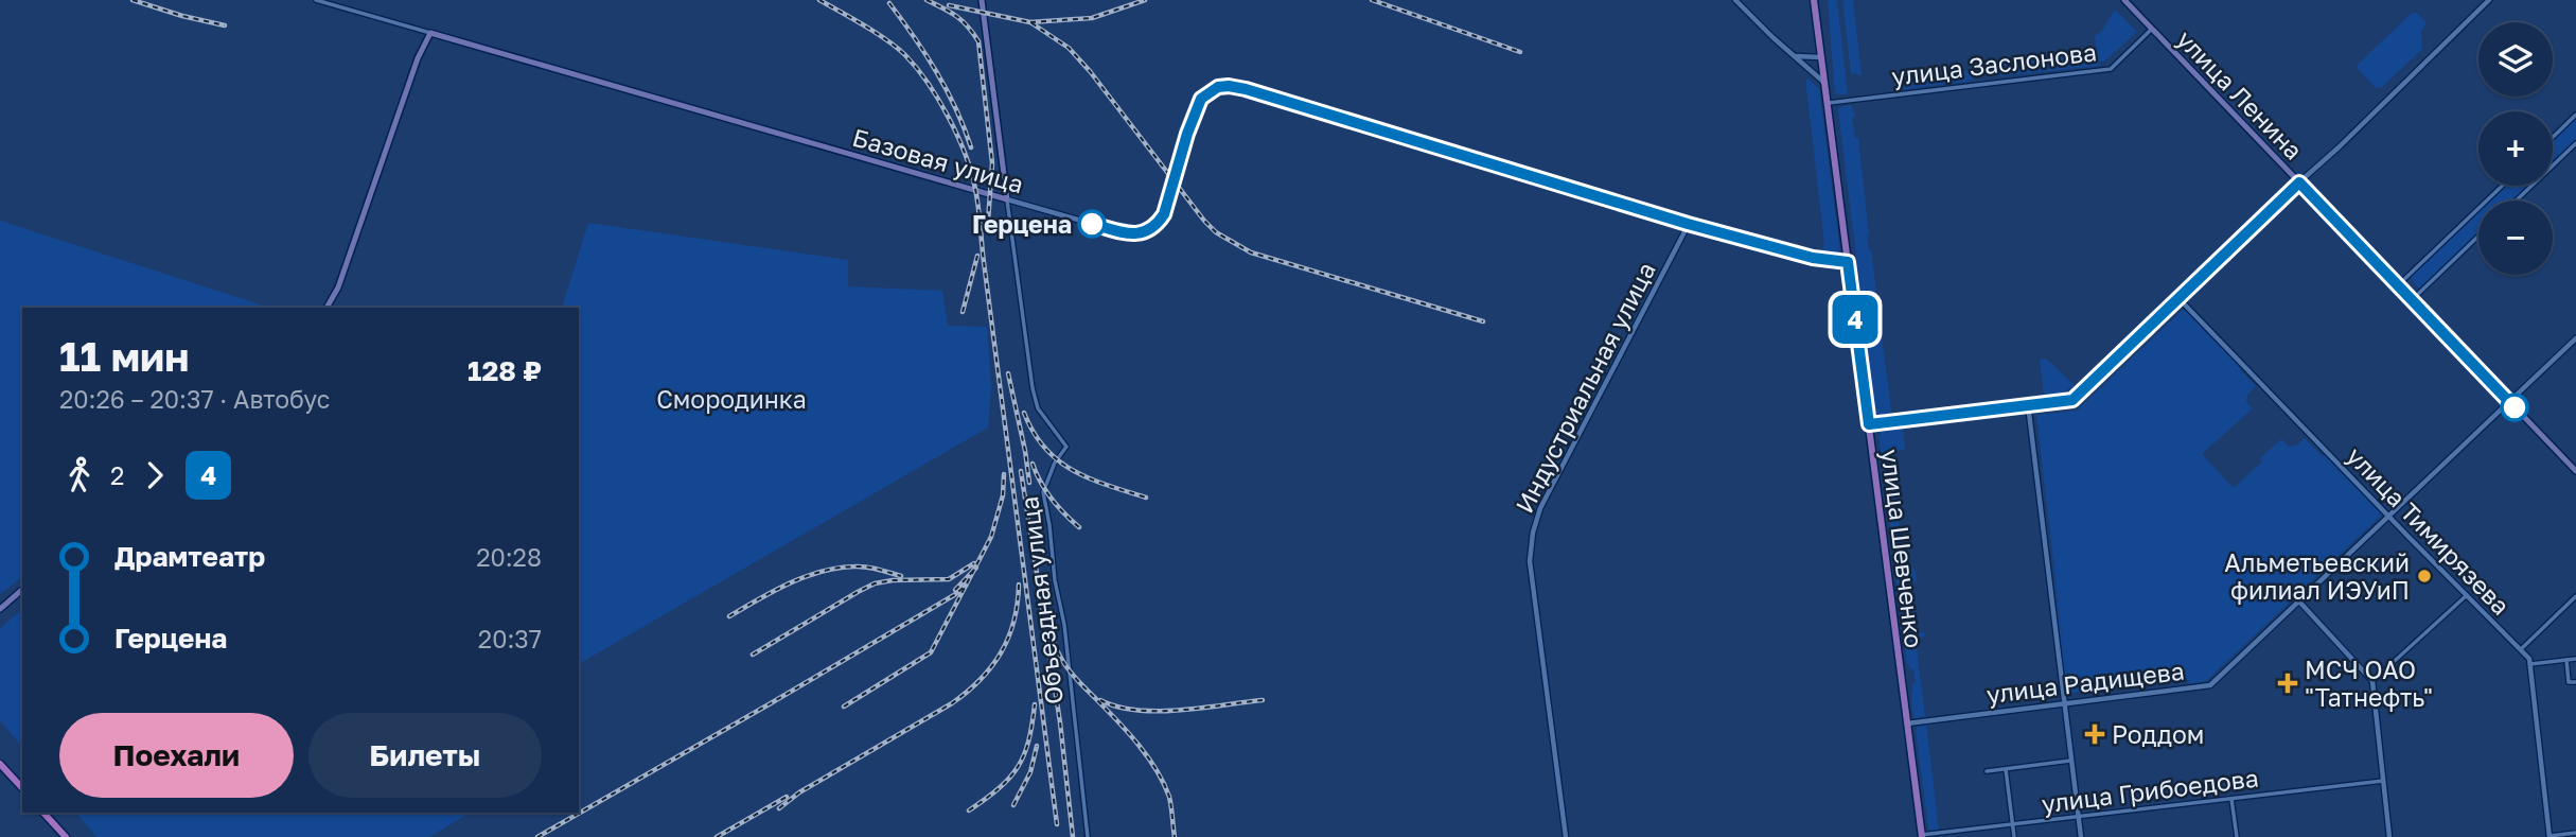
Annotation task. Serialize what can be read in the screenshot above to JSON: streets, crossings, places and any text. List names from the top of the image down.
{
  "streets": {
    "main road": ["улица Ленина", "Базовая улица", "улица Шевченко"],
    "street": [
      "улица Заслонова",
      "Индустриальная улица",
      "улица Тимирязева",
      "Объездная улица",
      "улица Радищева",
      "улица Грибоедова"
    ]
  },
  "crossings": [
    ["улица Заслонова", "улица Ленина"],
    ["улица Заслонова", "улица Шевченко"],
    ["улица Ленина", "улица Радищева"],
    ["Базовая улица", "Индустриальная улица"],
    ["Базовая улица", "улица Шевченко"],
    ["Базовая улица", "Объездная улица"],
    ["улица Тимирязева", "улица Радищева"],
    ["улица Шевченко", "улица Радищева"],
    ["улица Шевченко", "улица Грибоедова"]
  ],
  "parks": ["Смородинка"],
  "places": {
    "other": ["Герцена", "Альметьевский филиал ИЭУиП"],
    "health": ["МСЧ ОАО \"Татнефть\"", "Роддом"]
  },
  "lines": ["bus line 4"],
  "page": {
    "on_map": "4",
    "map_buttons": ["+", "−"],
    "heading": ["11 мин", "20:26 – 20:37 · Автобус", "128 ₽"],
    "legs": ["2", "4"],
    "list": [
      {
        "name": "Драмтеатр",
        "value": "20:28"
      },
      {
        "name": "Герцена",
        "value": "20:37"
      }
    ],
    "buttons": ["Поехали", "Билеты"]
  }
}
